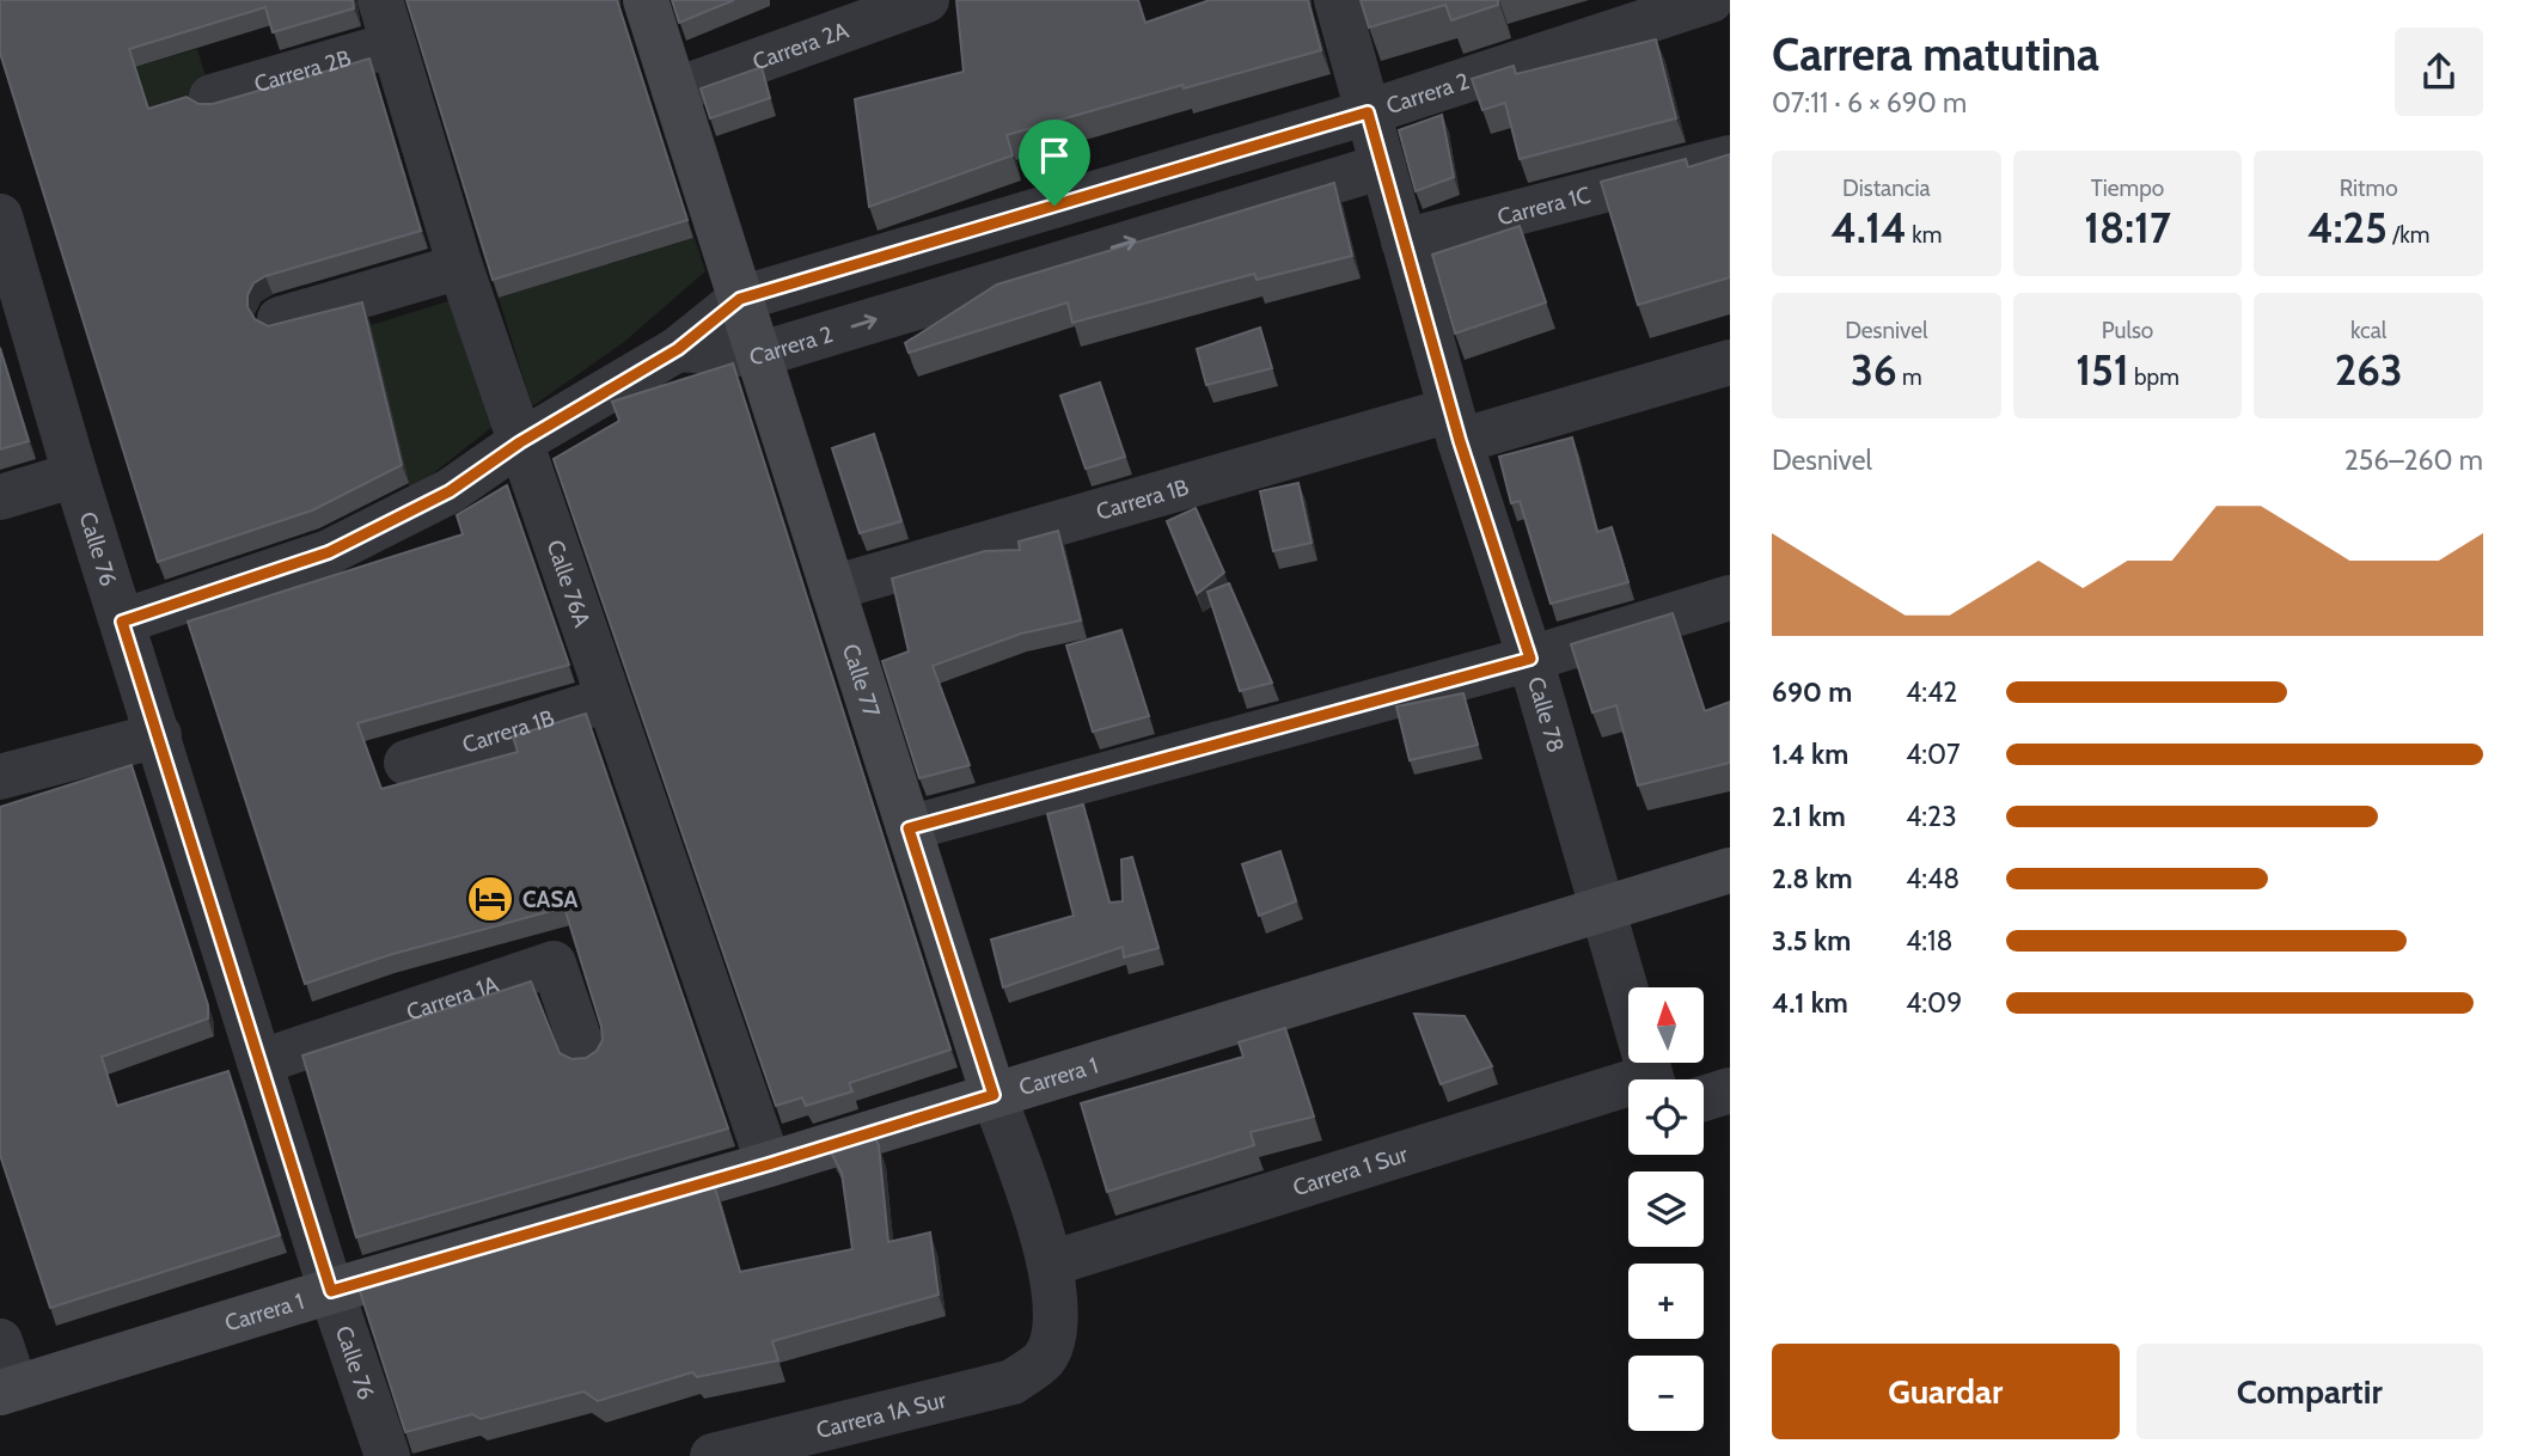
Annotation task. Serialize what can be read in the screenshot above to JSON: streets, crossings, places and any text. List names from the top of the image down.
{
  "streets": {
    "street": [
      "Carrera 2A",
      "Carrera 2B",
      "Carrera 2",
      "Carrera 1C",
      "Carrera 1B",
      "Calle 76",
      "Calle 76A",
      "Calle 77",
      "Calle 78",
      "Carrera 1A",
      "Carrera 1",
      "Carrera 1 Sur",
      "Carrera 1A Sur"
    ]
  },
  "crossings": [
    ["Carrera 2A", "Calle 77"],
    ["Carrera 2B", "Calle 76A"],
    ["Carrera 2", "Calle 76"],
    ["Carrera 2", "Calle 76A"],
    ["Carrera 2", "Calle 77"],
    ["Carrera 2", "Calle 78"],
    ["Carrera 1C", "Calle 78"],
    ["Carrera 1B", "Calle 76A"],
    ["Carrera 1B", "Calle 77"],
    ["Carrera 1B", "Calle 78"],
    ["Calle 76", "Carrera 1A"],
    ["Calle 76", "Carrera 1"],
    ["Calle 76A", "Carrera 1"],
    ["Calle 77", "Carrera 1"],
    ["Calle 77", "Carrera 1 Sur"],
    ["Calle 77", "Carrera 1A Sur"],
    ["Calle 78", "Carrera 1"]
  ],
  "places": {
    "hotel": ["CASA"]
  },
  "north": "top",
  "page": {
    "heading": ["Carrera matutina", "07:11 · 6 × 690 m"],
    "stats": [
      ["Distancia", "4.14 km"],
      ["Tiempo", "18:17"],
      ["Ritmo", "4:25 /km"],
      ["Desnivel", "36 m"],
      ["Pulso", "151 bpm"],
      ["kcal", "263"]
    ],
    "chart": ["Desnivel", "256–260 m"],
    "list": [
      {
        "name": "690 m",
        "note": "4:42"
      },
      {
        "name": "1.4 km",
        "note": "4:07"
      },
      {
        "name": "2.1 km",
        "note": "4:23"
      },
      {
        "name": "2.8 km",
        "note": "4:48"
      },
      {
        "name": "3.5 km",
        "note": "4:18"
      },
      {
        "name": "4.1 km",
        "note": "4:09"
      }
    ],
    "map_buttons": ["+", "−"],
    "buttons": ["Guardar", "Compartir"]
  }
}
